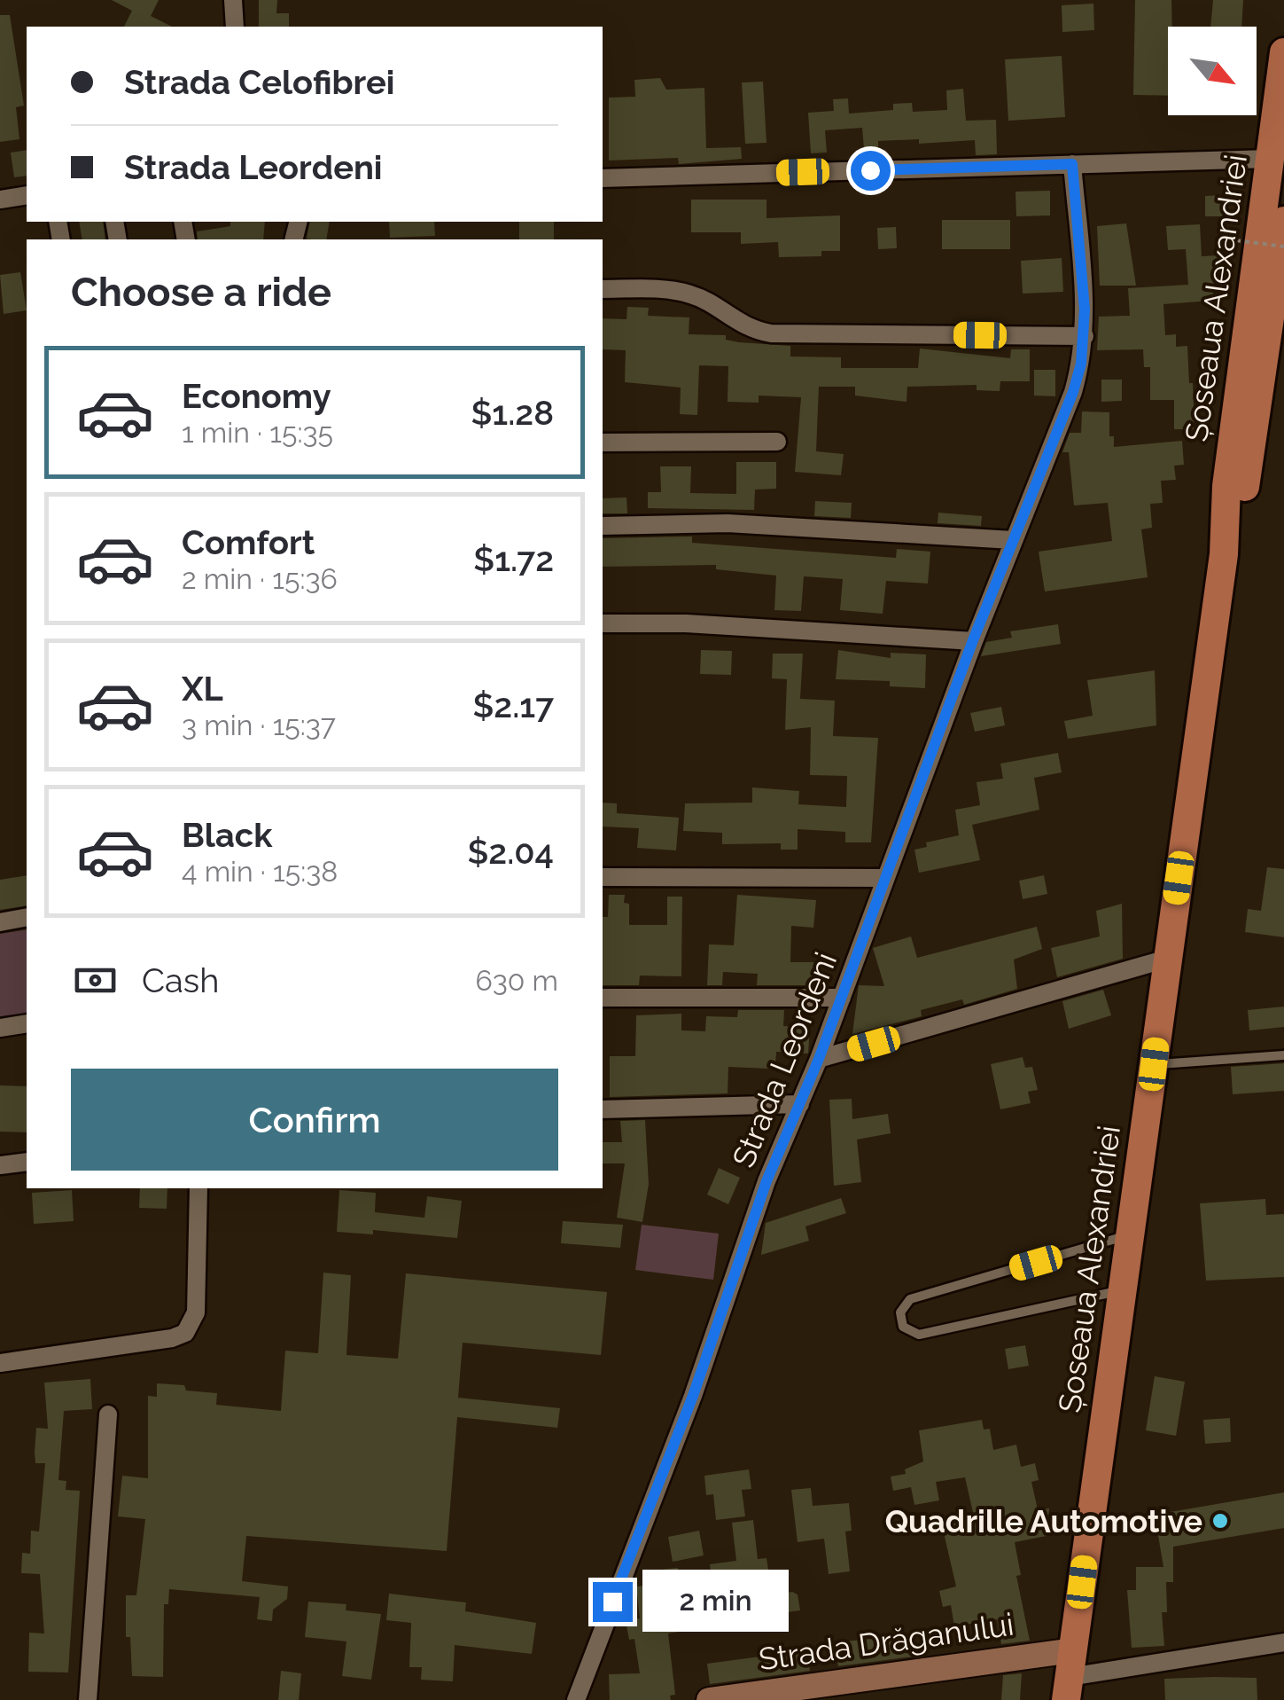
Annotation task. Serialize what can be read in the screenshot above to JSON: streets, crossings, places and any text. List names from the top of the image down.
{
  "streets": {
    "main road": ["Șoseaua Alexandriei"],
    "street": ["Strada Leordeni", "Strada Drăganului"]
  },
  "crossings": [
    ["Șoseaua Alexandriei", "Strada Drăganului"]
  ],
  "places": ["Quadrille Automotive"],
  "north": "bottom right",
  "page": {
    "banner": ["Strada Celofibrei", "Strada Leordeni"],
    "heading": "Choose a ride",
    "list": [
      {
        "name": "Economy",
        "note": "1 min · 15:35",
        "value": "$1.28"
      },
      {
        "name": "Comfort",
        "note": "2 min · 15:36",
        "value": "$1.72"
      },
      {
        "name": "XL",
        "note": "3 min · 15:37",
        "value": "$2.17"
      },
      {
        "name": "Black",
        "note": "4 min · 15:38",
        "value": "$2.04"
      }
    ],
    "pay": ["Cash", "630 m"],
    "buttons": "Confirm",
    "bubble": "2 min"
  }
}
